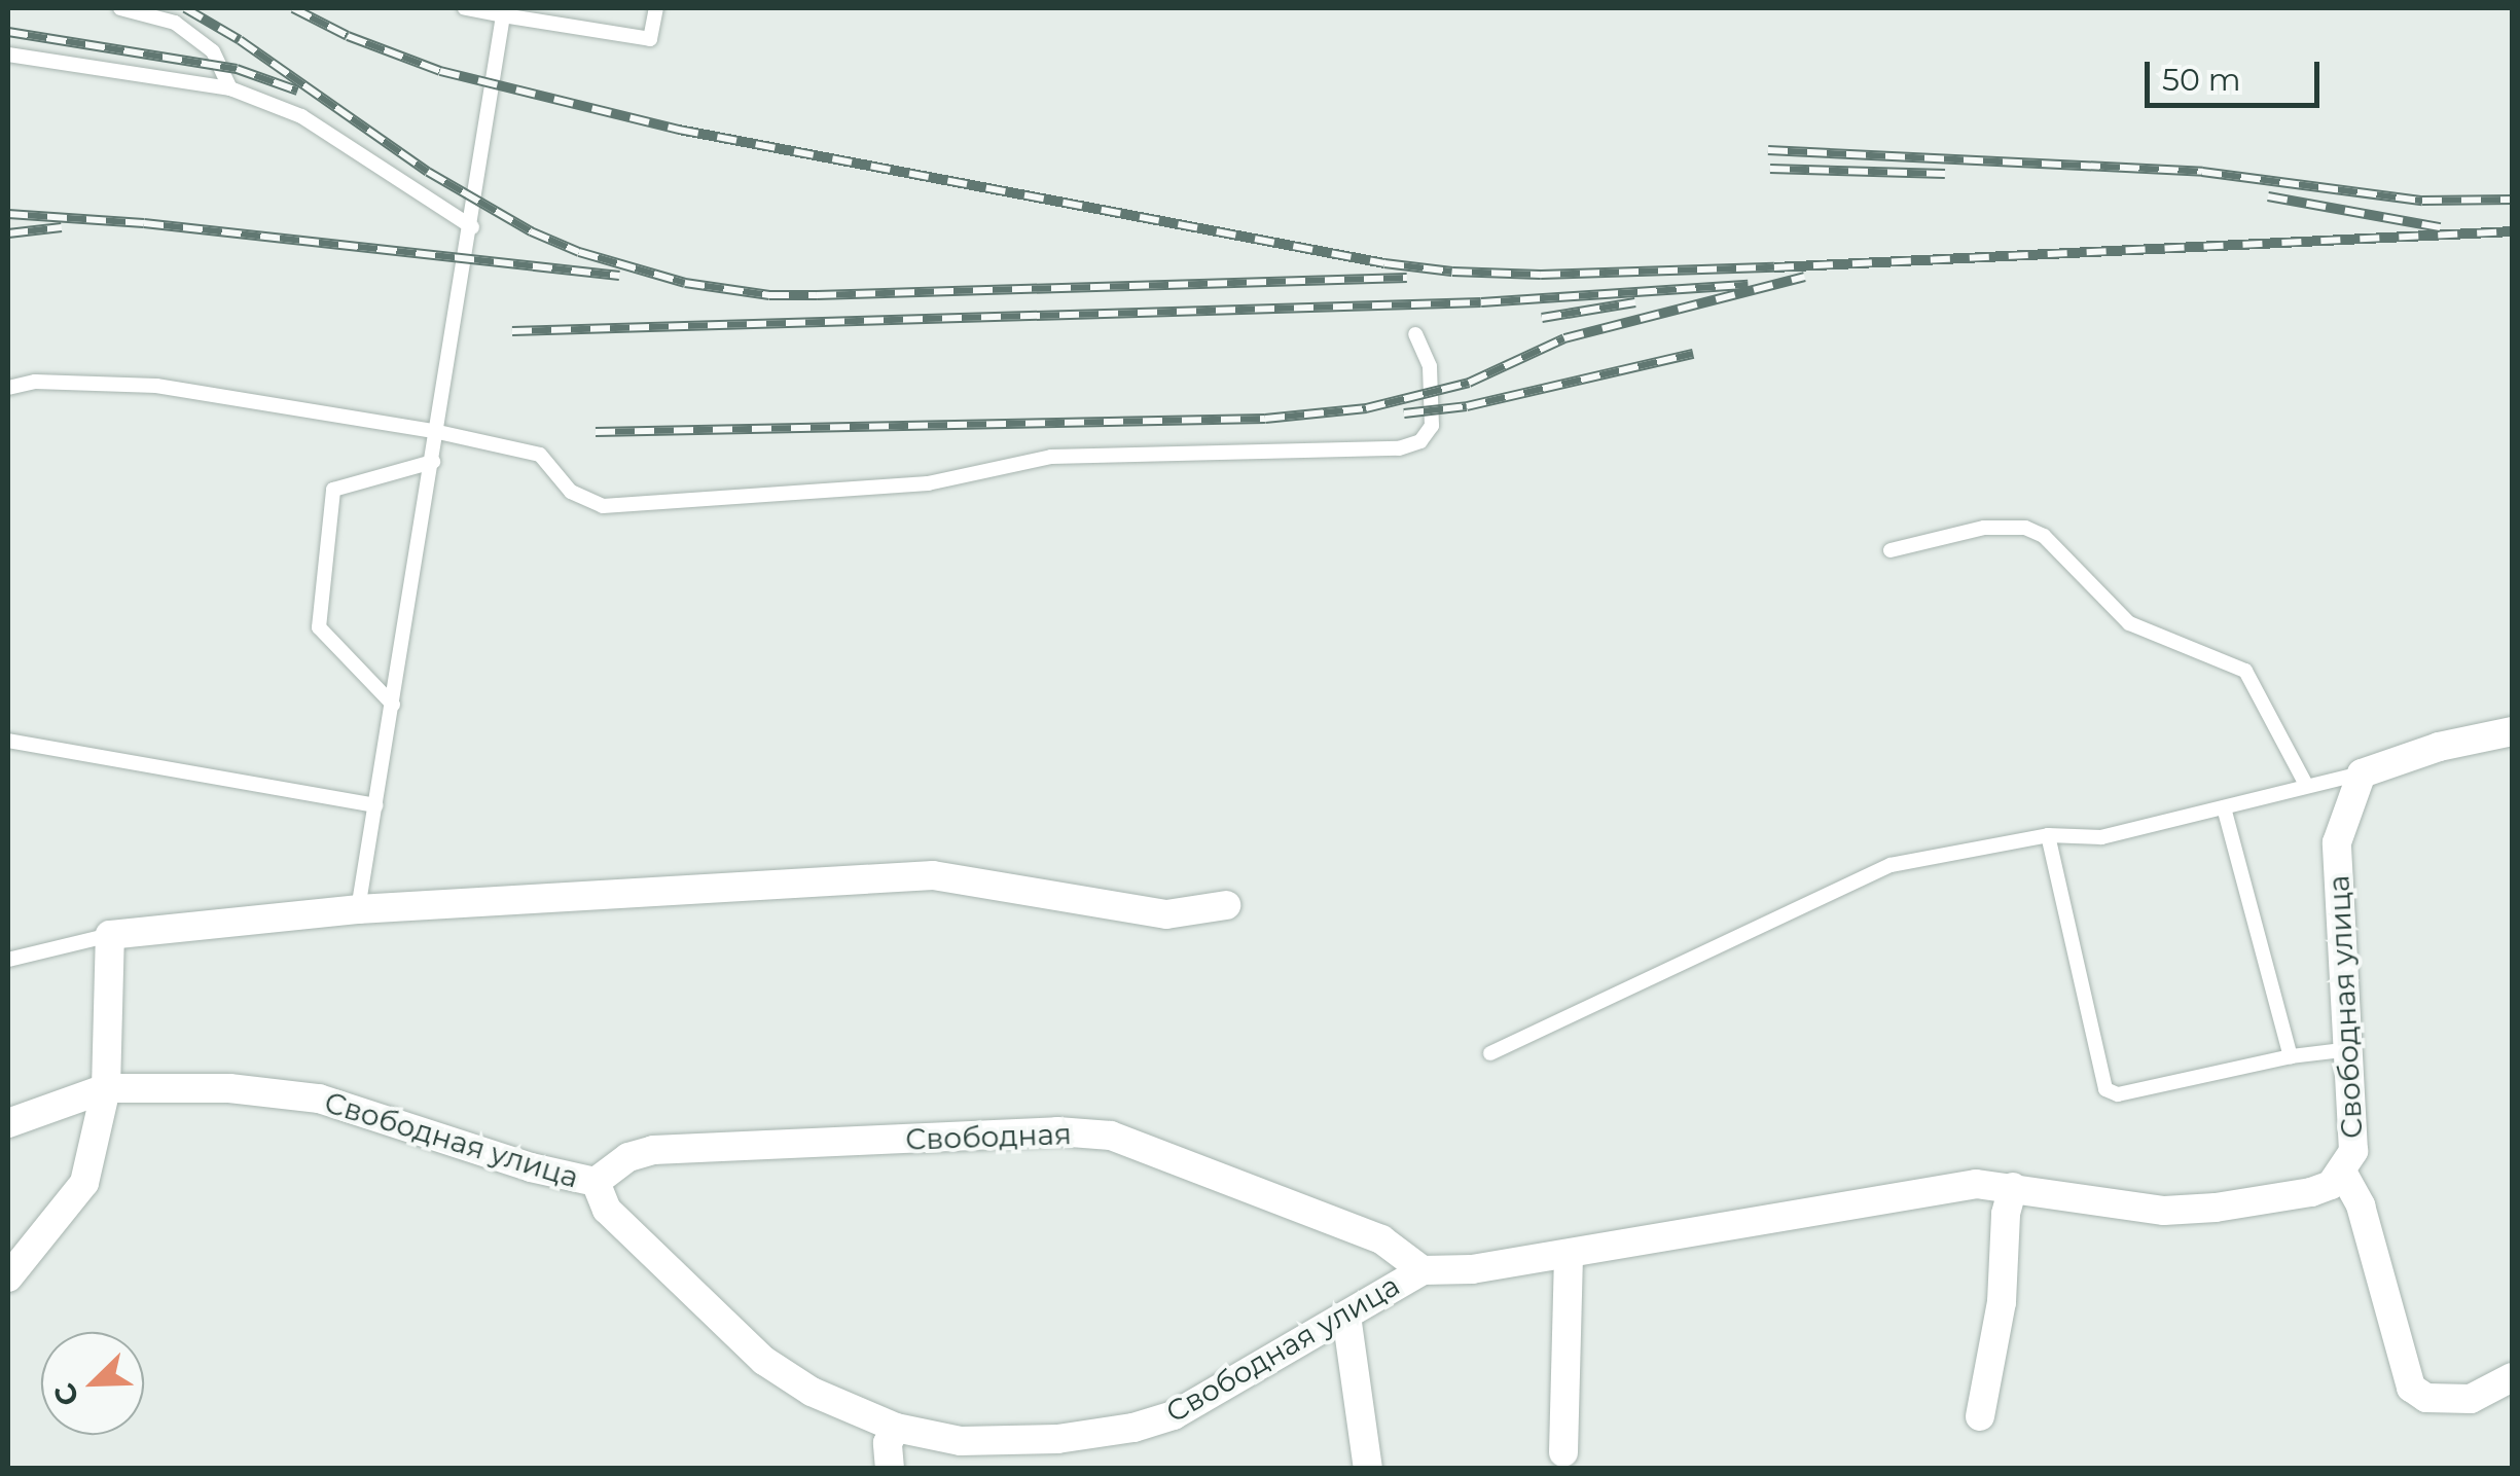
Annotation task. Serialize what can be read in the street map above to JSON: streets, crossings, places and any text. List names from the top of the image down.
{
  "streets": {
    "street": ["Свободная улица", "Свободная"]
  },
  "crossings": [
    ["Свободная улица", "Свободная"]
  ],
  "scale_bar": "50 m",
  "north": "bottom left"
}
